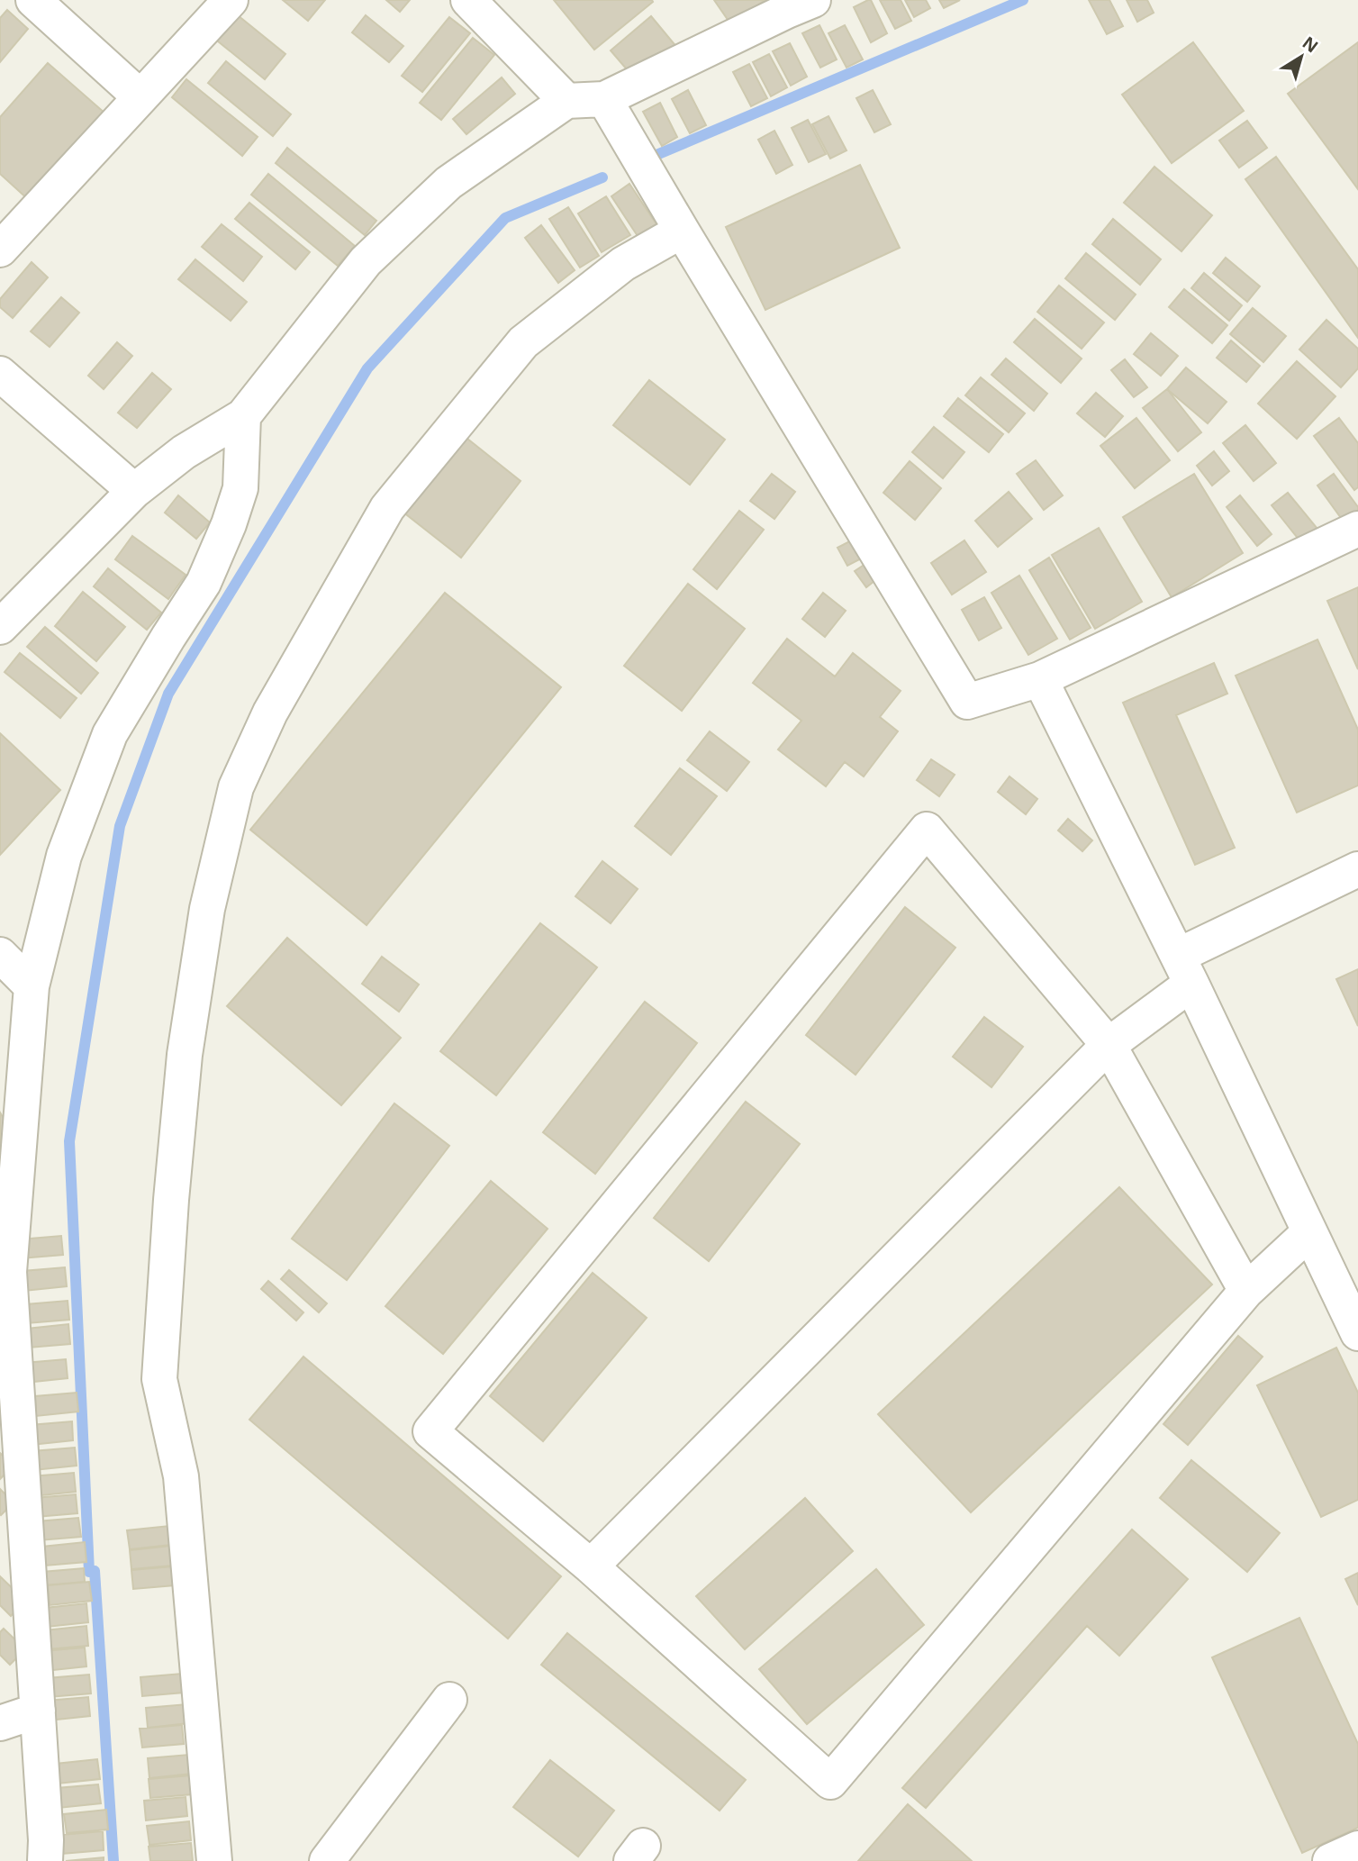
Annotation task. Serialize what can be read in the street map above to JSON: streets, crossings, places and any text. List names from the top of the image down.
{
  "north": "top right"
}
